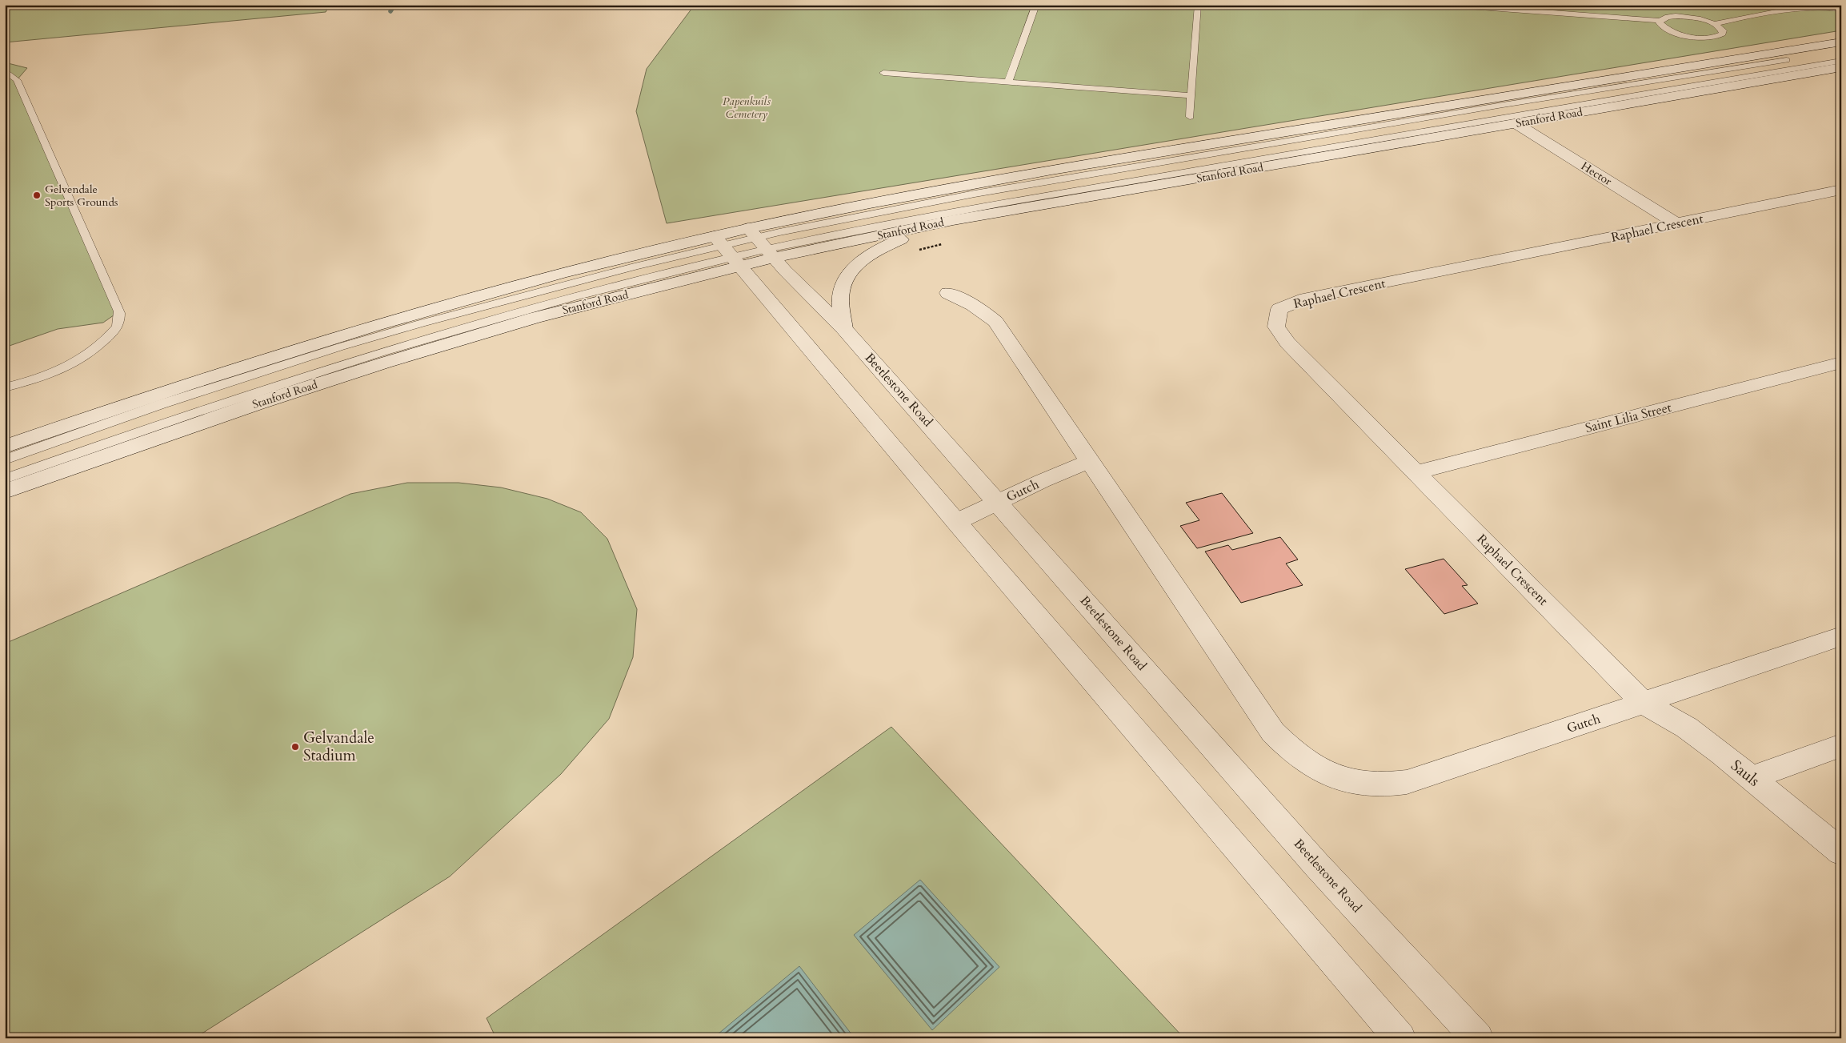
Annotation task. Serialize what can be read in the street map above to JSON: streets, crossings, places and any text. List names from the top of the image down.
{
  "streets": {
    "street": [
      "Stanford Road",
      "Hector",
      "Raphael Crescent",
      "Beetlestone Road",
      "Saint Lilia Street",
      "Gutch",
      "Sauls"
    ]
  },
  "crossings": [
    ["Stanford Road", "Hector"],
    ["Stanford Road", "Beetlestone Road"],
    ["Hector", "Raphael Crescent"],
    ["Raphael Crescent", "Saint Lilia Street"],
    ["Raphael Crescent", "Gutch"],
    ["Raphael Crescent", "Sauls"],
    ["Beetlestone Road", "Gutch"],
    ["Gutch", "Sauls"]
  ],
  "parks": ["Papenkuils Cemetery"],
  "places": ["Gelvendale Sports Grounds", "Gelvandale Stadium"]
}
